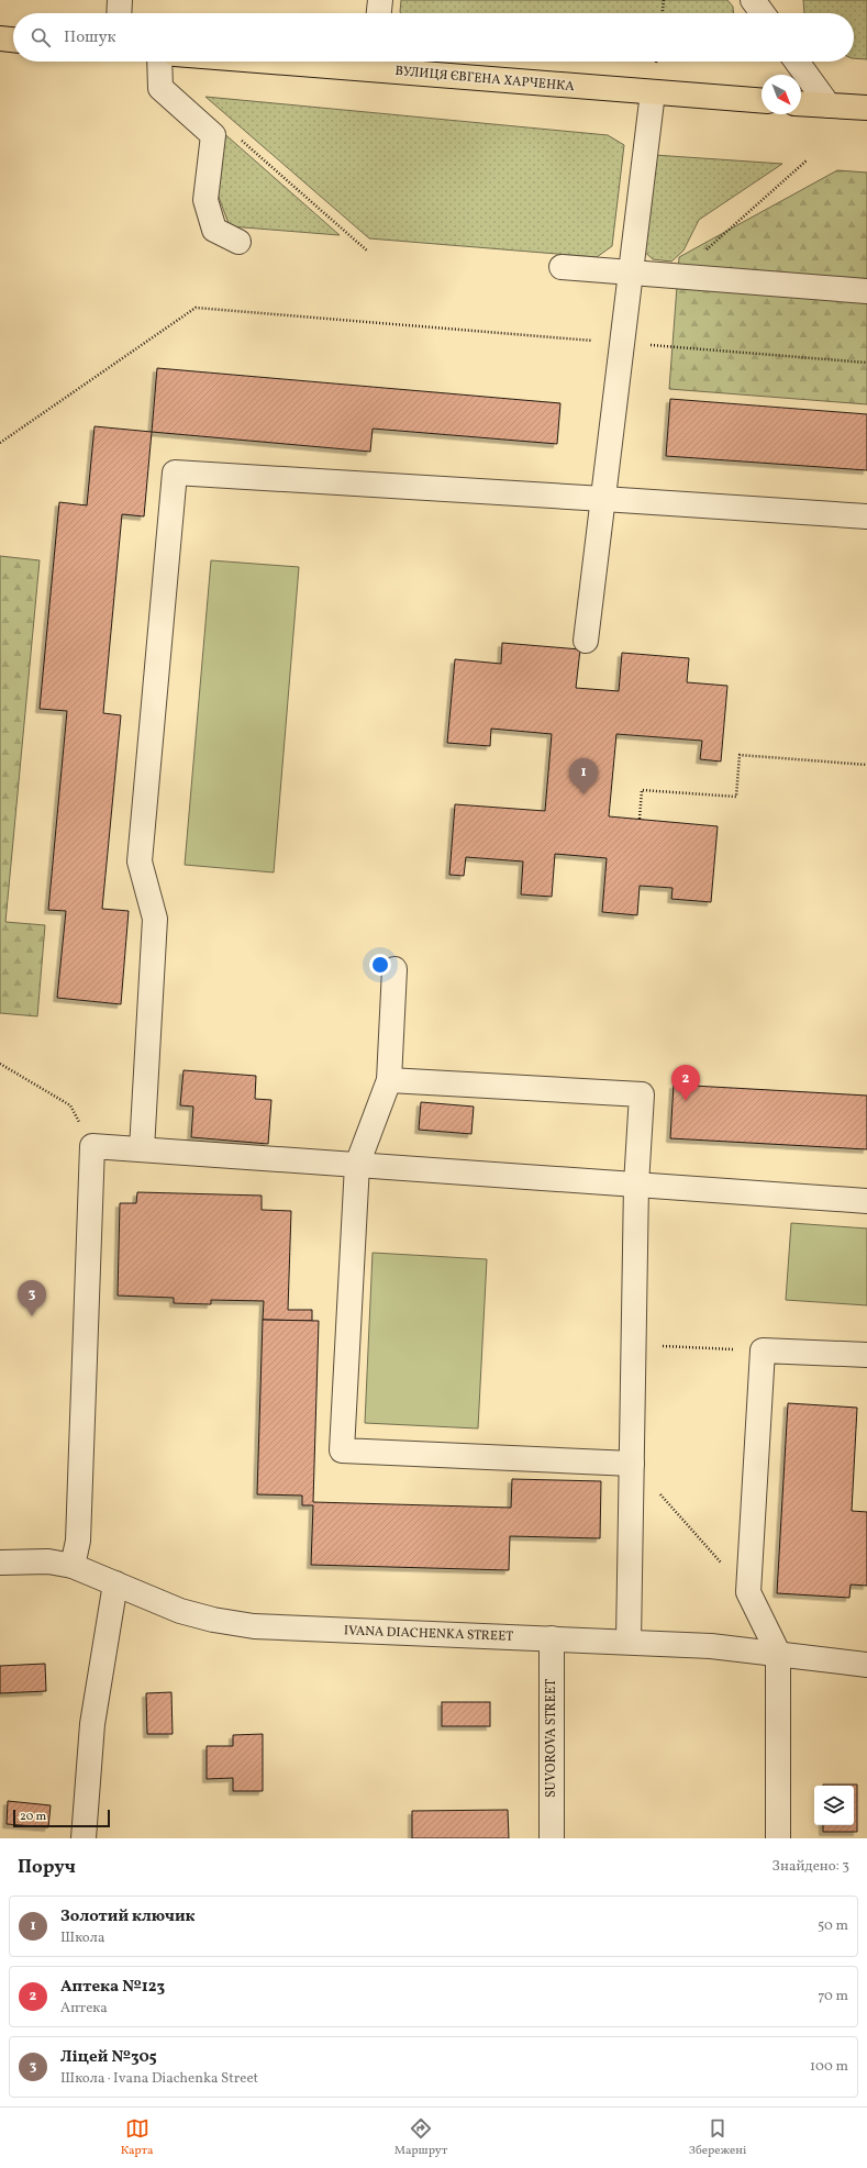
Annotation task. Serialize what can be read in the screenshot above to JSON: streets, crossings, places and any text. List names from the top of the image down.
{
  "streets": {
    "main road": ["ВУЛИЦЯ ЄВГЕНА ХАРЧЕНКА"],
    "street": ["IVANA DIACHENKA STREET", "SUVOROVA STREET"]
  },
  "crossings": [
    ["IVANA DIACHENKA STREET", "SUVOROVA STREET"]
  ],
  "scale_bar": "20 m",
  "north": "bottom right",
  "page": {
    "search": "Пошук",
    "pins": ["1", "2", "3"],
    "scale": "20 m",
    "heading": ["Поруч", "Знайдено: 3"],
    "list": [
      {
        "mark": "1",
        "name": "Золотий ключик",
        "note": "Школа",
        "value": "50 m"
      },
      {
        "mark": "2",
        "name": "Аптека №123",
        "note": "Аптека",
        "value": "70 m"
      },
      {
        "mark": "3",
        "name": "Ліцей №305",
        "note": "Школа · Ivana Diachenka Street",
        "value": "100 m"
      }
    ],
    "nav": ["Карта", "Маршрут", "Збережені"]
  }
}
